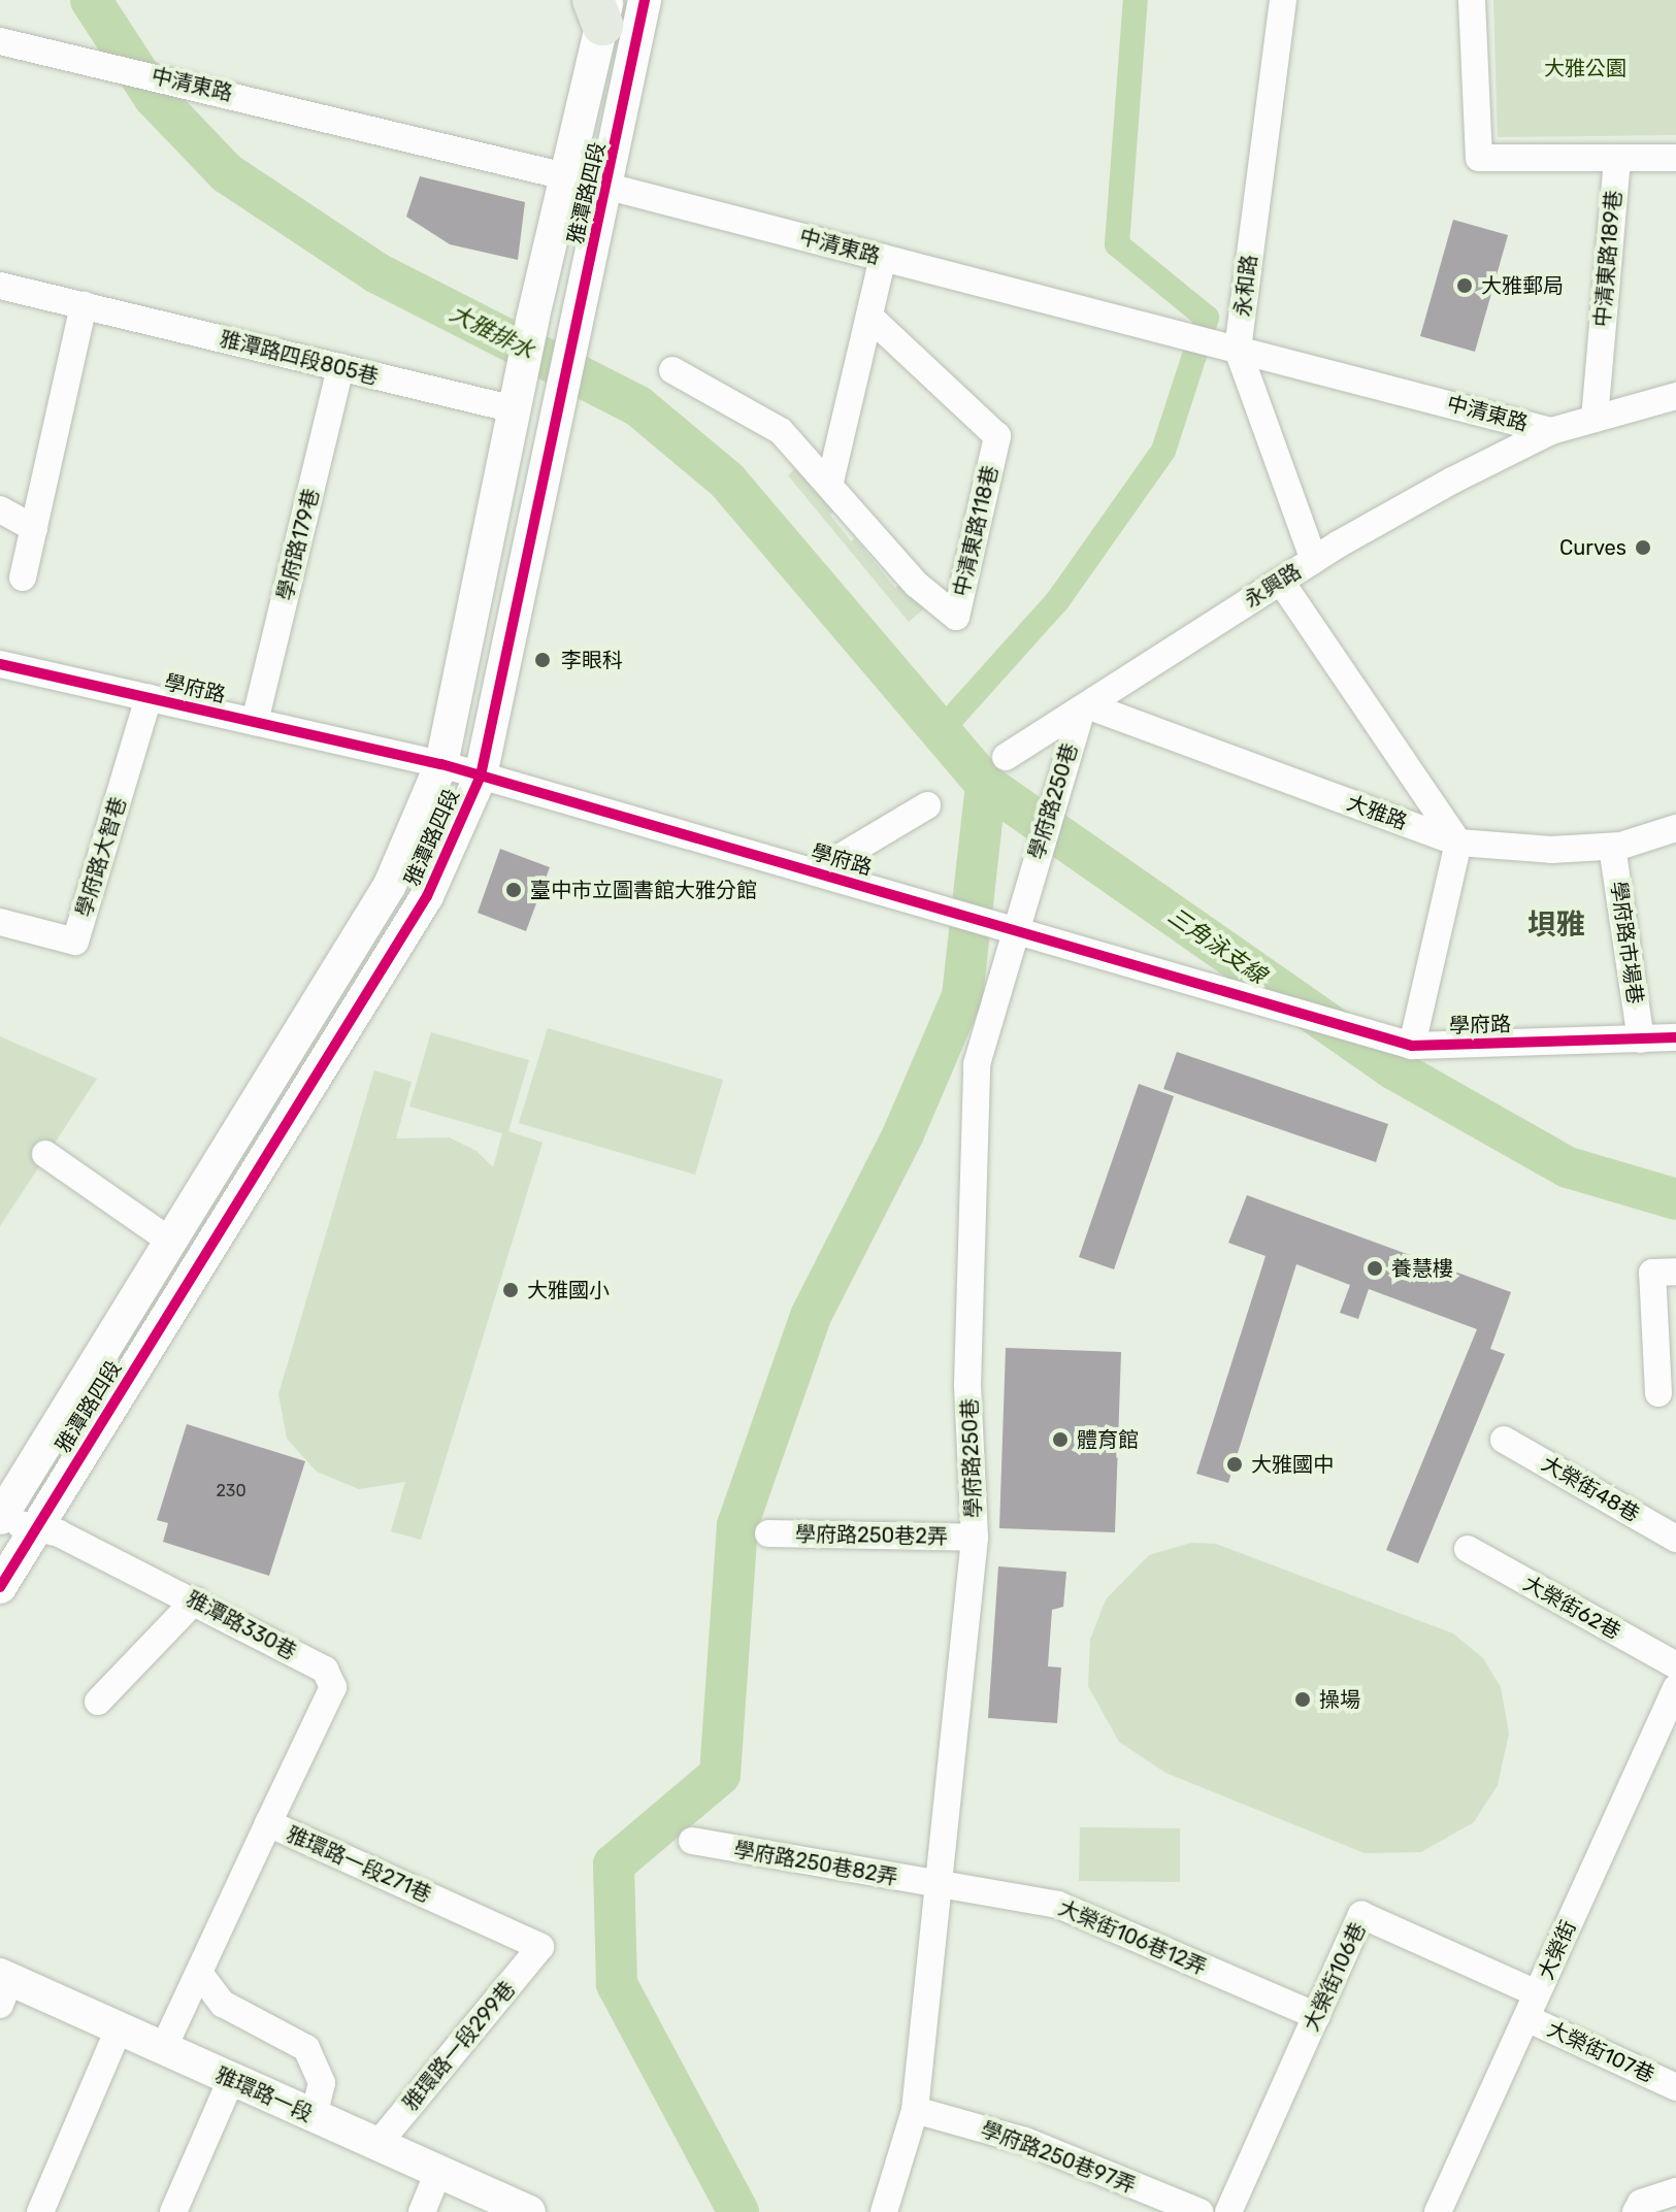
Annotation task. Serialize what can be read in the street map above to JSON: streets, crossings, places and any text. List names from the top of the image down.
{
  "streets": {
    "street": [
      "中清東路",
      "雅潭路四段",
      "中清東路189巷",
      "永和路",
      "雅潭路四段805巷",
      "中清東路118巷",
      "學府路179巷",
      "永興路",
      "學府路",
      "學府路250巷",
      "大雅路",
      "學府路大智巷",
      "學府路市場巷",
      "大榮街48巷",
      "學府路250巷2弄",
      "大榮街62巷",
      "雅潭路330巷",
      "學府路250巷82弄",
      "雅環路一段271巷",
      "大榮街106巷12弄",
      "大榮街",
      "大榮街106巷",
      "雅環路一段299巷",
      "大榮街107巷",
      "雅環路一段",
      "學府路250巷97弄"
    ]
  },
  "crossings": [
    ["中清東路", "雅潭路四段"],
    ["中清東路", "中清東路189巷"],
    ["中清東路", "永和路"],
    ["中清東路", "永興路"],
    ["雅潭路四段", "雅潭路四段805巷"],
    ["雅潭路四段", "學府路"],
    ["雅潭路四段", "雅潭路330巷"],
    ["永和路", "永興路"],
    ["雅潭路四段805巷", "學府路179巷"],
    ["學府路179巷", "學府路"],
    ["永興路", "學府路250巷"],
    ["永興路", "大雅路"],
    ["學府路", "學府路250巷"],
    ["學府路", "學府路大智巷"],
    ["學府路", "學府路市場巷"],
    ["學府路250巷", "大雅路"],
    ["學府路250巷", "學府路250巷2弄"],
    ["學府路250巷", "學府路250巷82弄"],
    ["學府路250巷", "大榮街106巷12弄"],
    ["學府路250巷", "學府路250巷97弄"],
    ["大雅路", "學府路市場巷"],
    ["雅潭路330巷", "雅環路一段271巷"],
    ["學府路250巷82弄", "大榮街106巷12弄"],
    ["雅環路一段271巷", "雅環路一段299巷"],
    ["雅環路一段271巷", "雅環路一段"],
    ["大榮街106巷12弄", "大榮街106巷"],
    ["大榮街", "大榮街106巷"],
    ["大榮街", "大榮街107巷"],
    ["大榮街106巷", "大榮街107巷"],
    ["雅環路一段299巷", "雅環路一段"]
  ],
  "districts": ["垻雅"],
  "water": ["大雅排水", "三角泳支線"],
  "parks": ["大雅公園"],
  "places": [
    "大雅郵局",
    "Curves",
    "李眼科",
    "臺中市立圖書館大雅分館",
    "養慧樓",
    "大雅國小",
    "體育館",
    "大雅國中",
    "操場"
  ],
  "house_numbers": ["230"]
}
